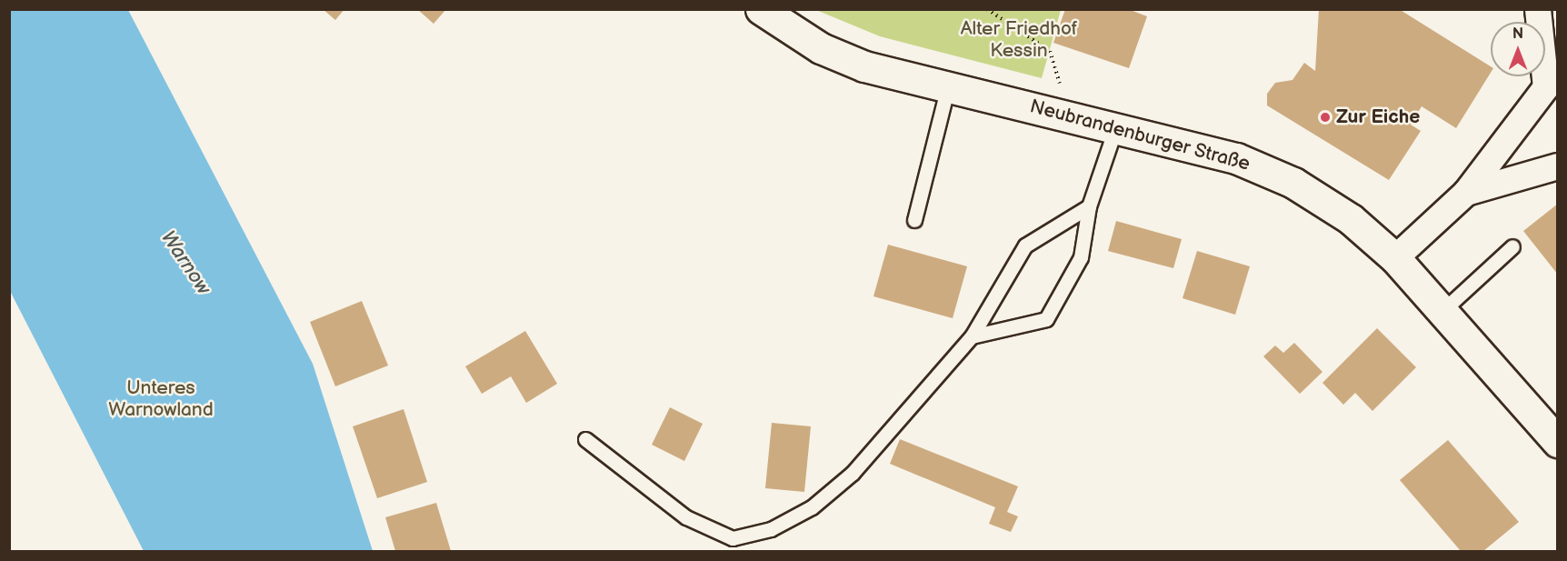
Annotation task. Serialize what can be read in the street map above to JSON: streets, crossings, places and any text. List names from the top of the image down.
{
  "streets": {
    "main road": ["Neubrandenburger Straße"]
  },
  "water": ["Warnow"],
  "parks": ["Alter Friedhof Kessin", "Unteres Warnowland"],
  "places": ["Zur Eiche"],
  "north": "top"
}
